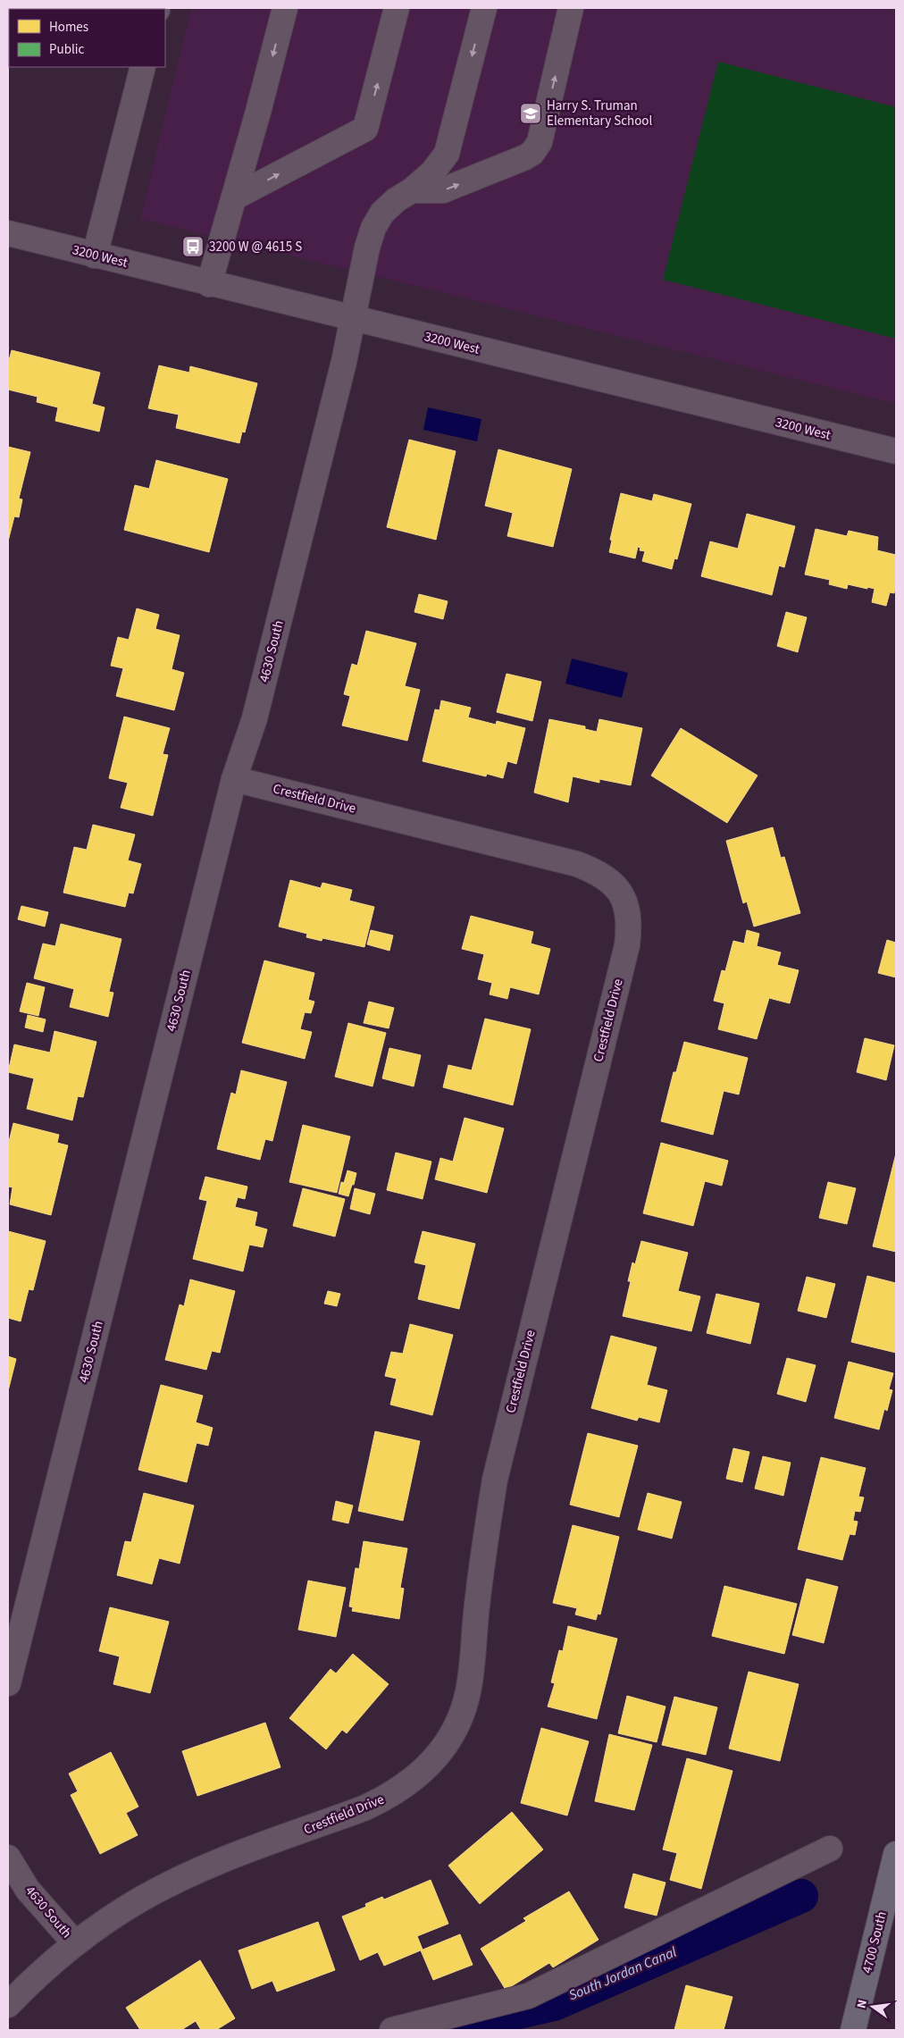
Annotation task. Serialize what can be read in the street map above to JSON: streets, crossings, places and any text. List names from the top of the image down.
{
  "streets": {
    "main road": ["4700 South"],
    "street": ["3200 West", "4630 South", "Crestfield Drive"]
  },
  "crossings": [
    ["3200 West", "4630 South"],
    ["4630 South", "Crestfield Drive"]
  ],
  "water": ["South Jordan Canal"],
  "places": {
    "school or university": ["Harry S. Truman Elementary School"],
    "bus stop": ["3200 W @ 4615 S"]
  },
  "legend": ["Homes", "Public"],
  "north": "left"
}
